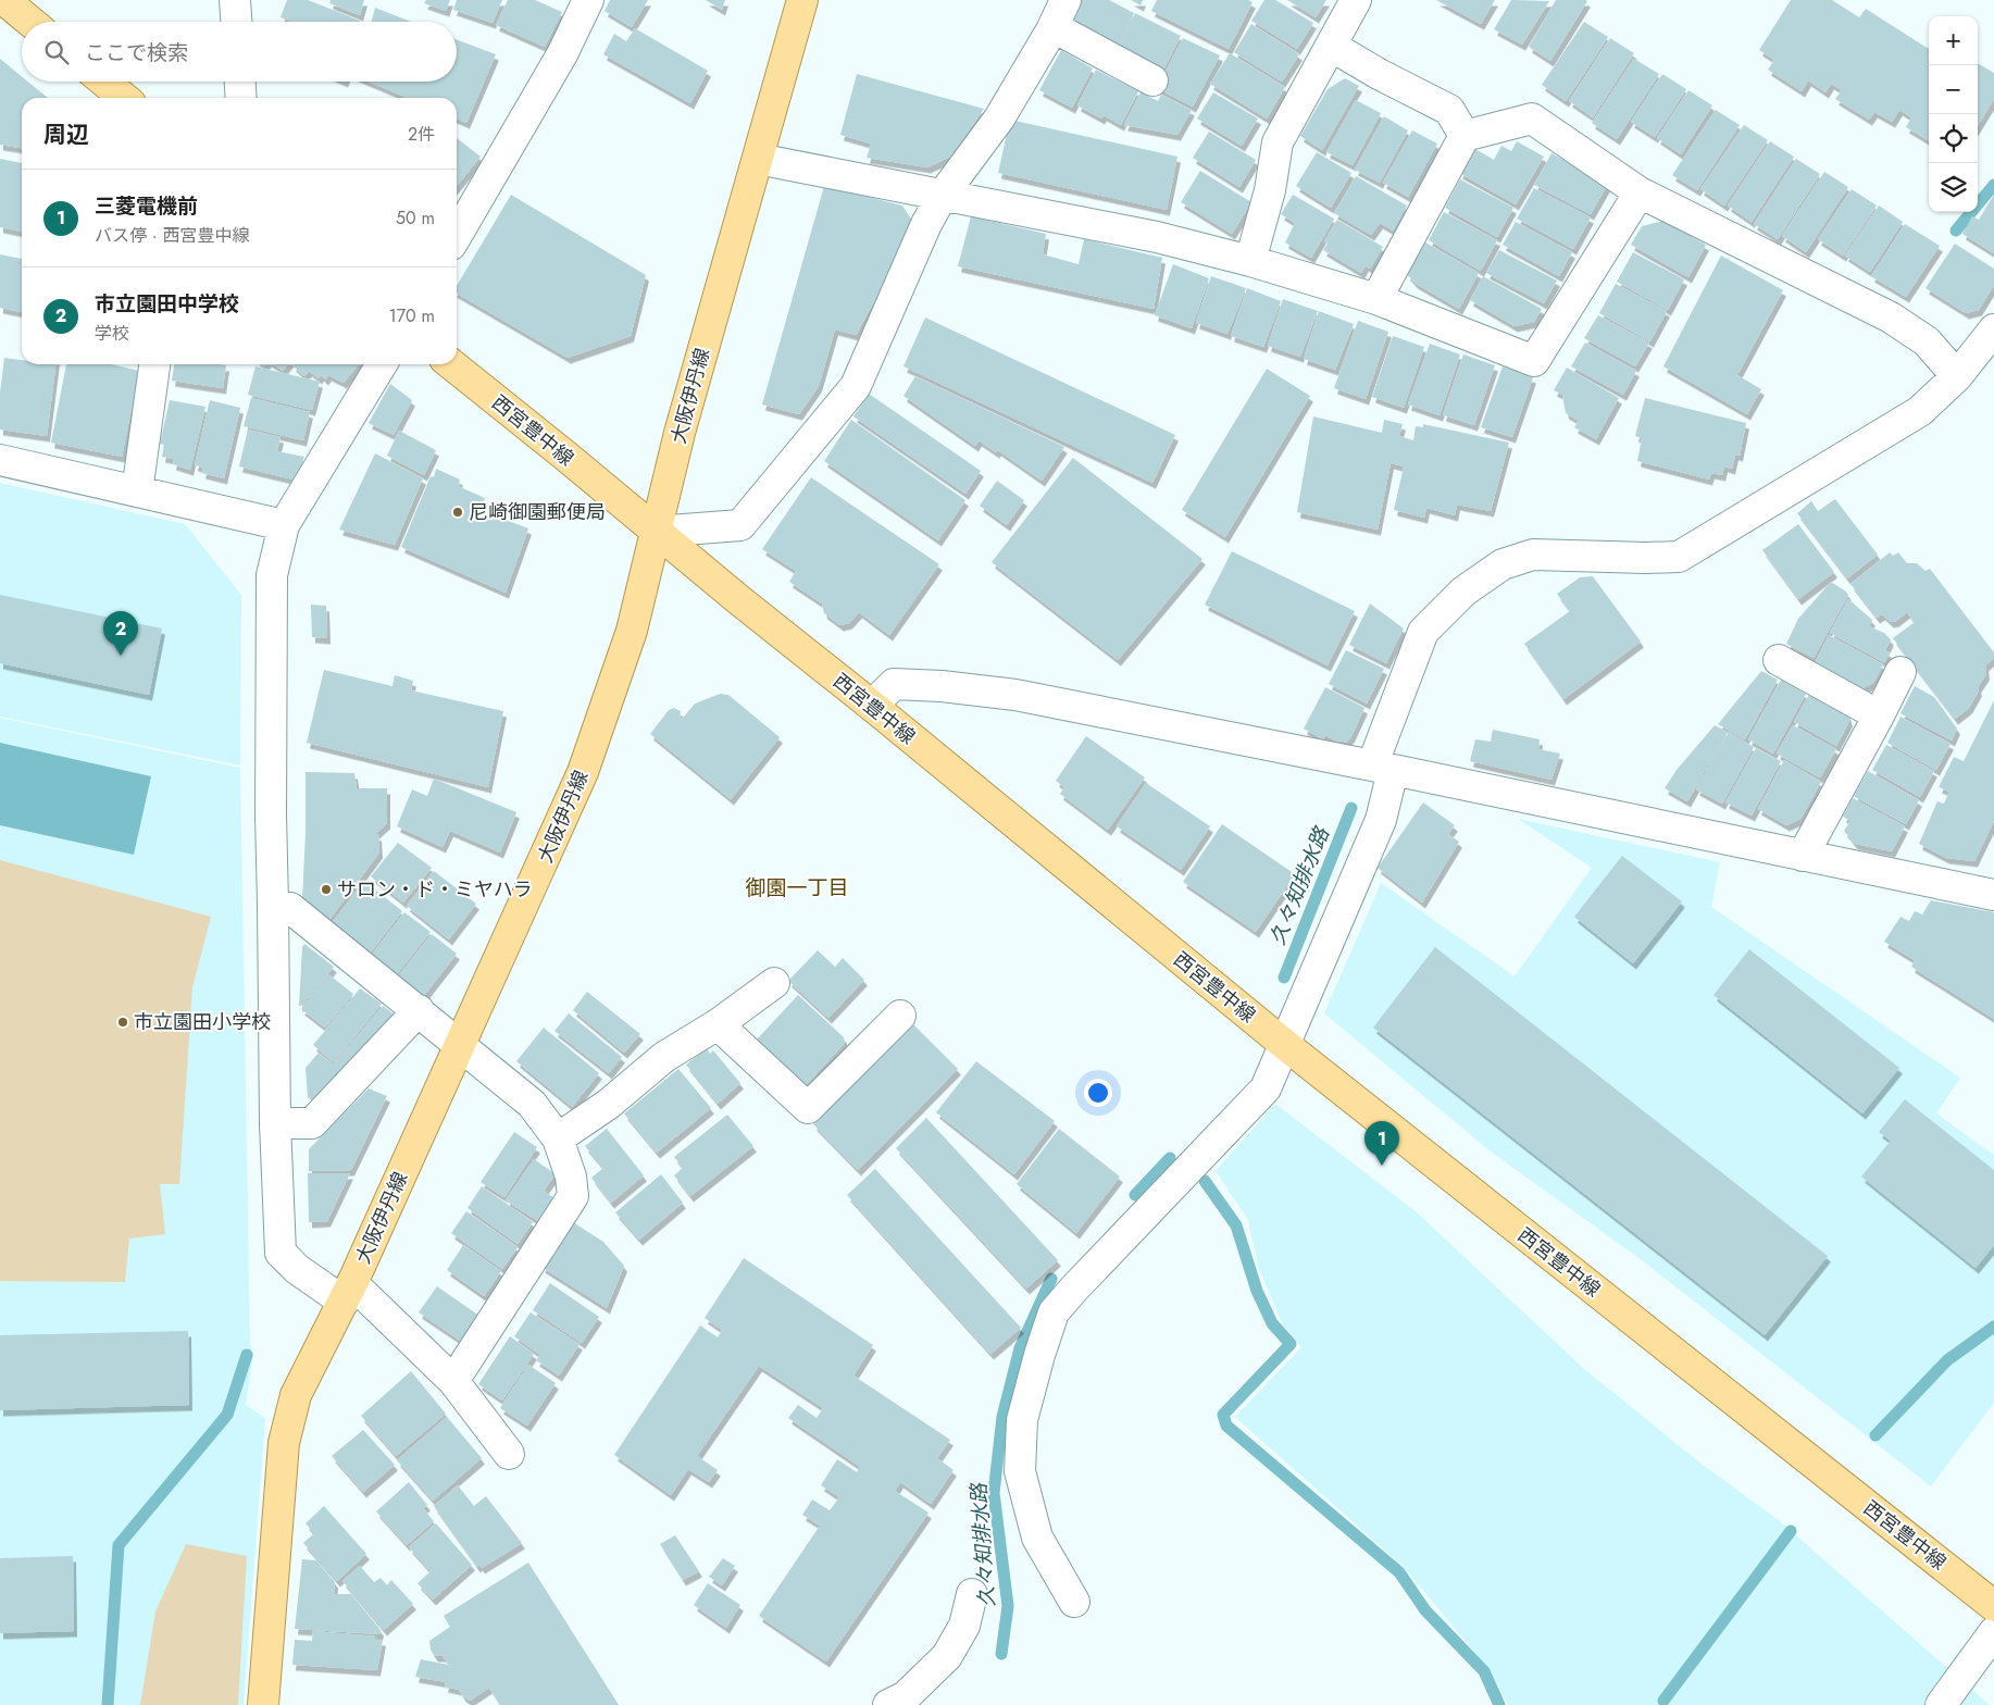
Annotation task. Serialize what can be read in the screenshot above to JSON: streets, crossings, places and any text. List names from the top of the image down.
{
  "streets": {
    "main road": ["大阪伊丹線", "西宮豊中線"]
  },
  "crossings": [
    ["大阪伊丹線", "西宮豊中線"]
  ],
  "districts": ["御園一丁目"],
  "water": ["久々知排水路"],
  "places": ["尼崎御園郵便局", "サロン・ド・ミヤハラ", "市立園田小学校"],
  "page": {
    "map_buttons": ["+", "−"],
    "search": "ここで検索",
    "heading": ["周辺", "2件"],
    "list": [
      {
        "mark": "1",
        "name": "三菱電機前",
        "note": "バス停 · 西宮豊中線",
        "value": "50 m"
      },
      {
        "mark": "2",
        "name": "市立園田中学校",
        "note": "学校",
        "value": "170 m"
      }
    ],
    "pins": ["2", "1"]
  }
}
